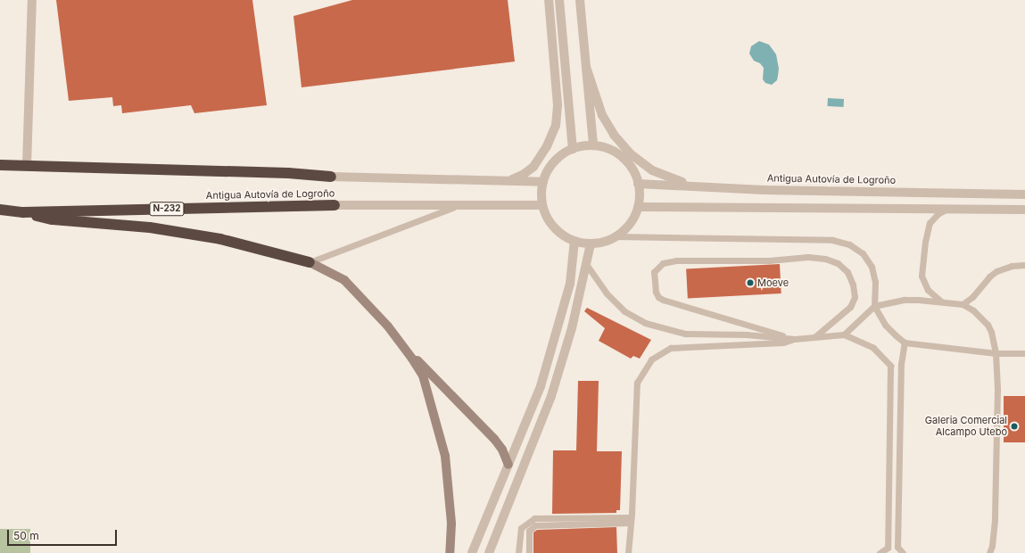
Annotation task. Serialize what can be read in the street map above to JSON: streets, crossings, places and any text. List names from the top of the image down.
{
  "streets": {
    "highway": ["Antigua Autovía de Logroño", "N-232"]
  },
  "places": ["Moeve", "Galeria Comercial Alcampo Utebo"],
  "scale_bar": "50 m"
}
